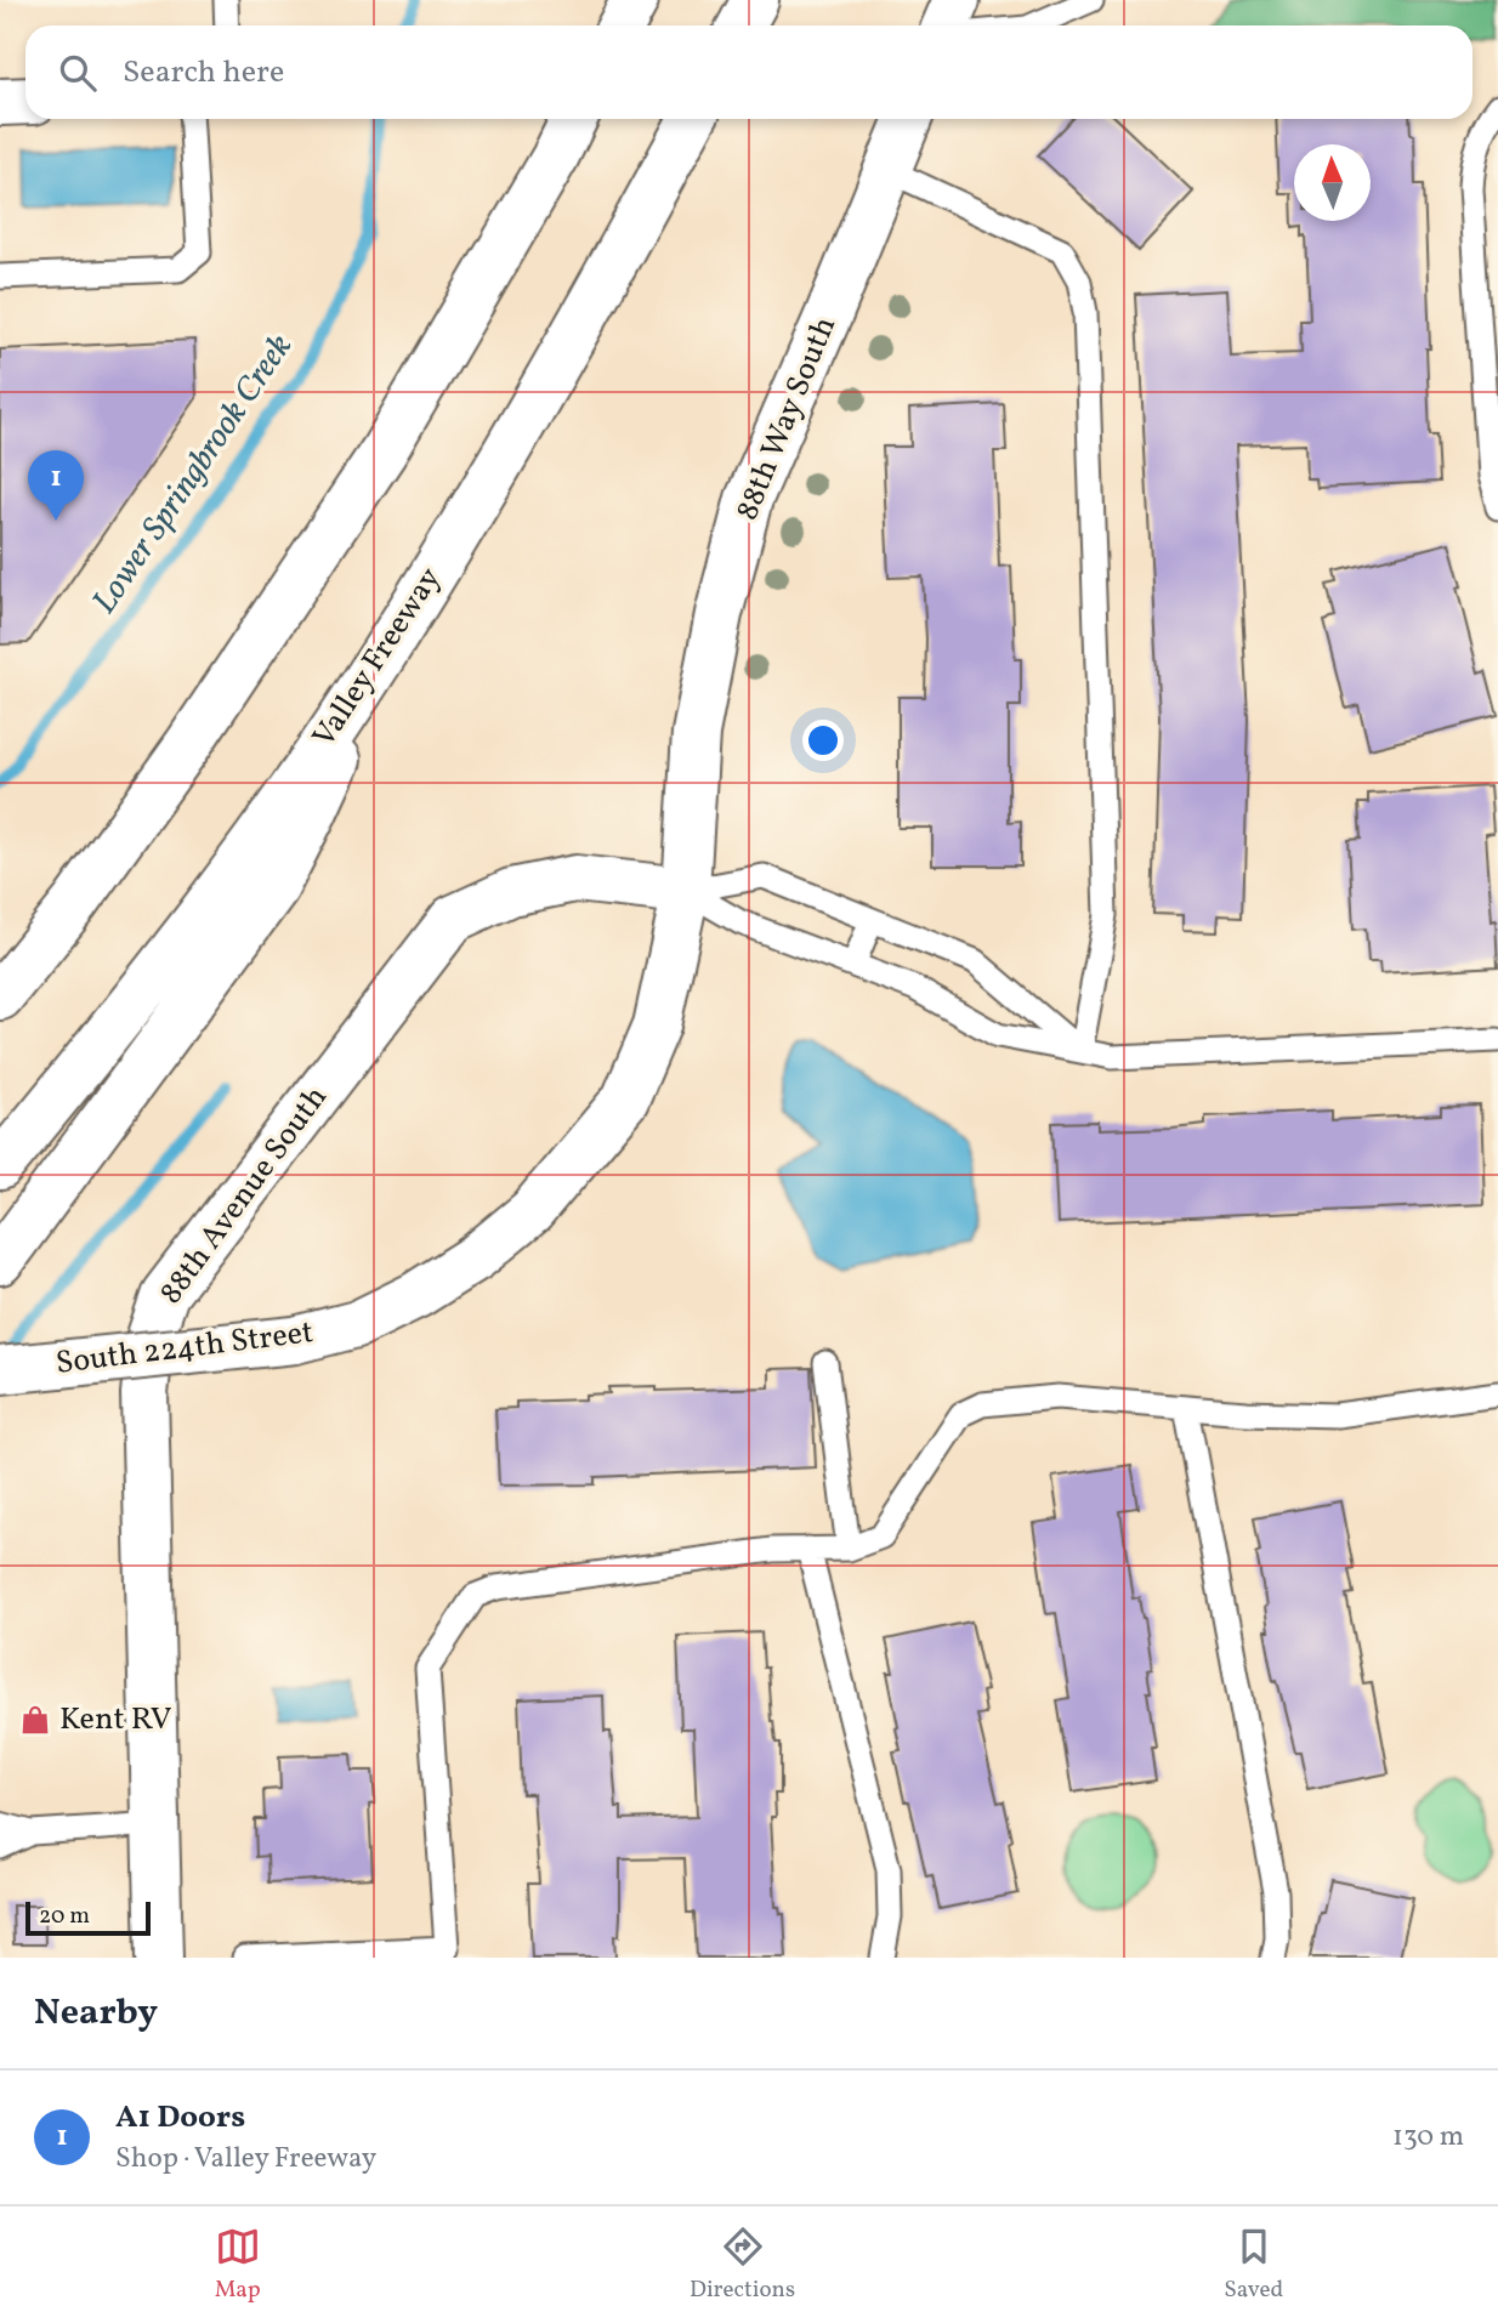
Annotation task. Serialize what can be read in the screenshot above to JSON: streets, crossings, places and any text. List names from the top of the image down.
{
  "streets": {
    "main road": [
      "88th Way South",
      "Valley Freeway",
      "88th Avenue South",
      "South 224th Street"
    ]
  },
  "crossings": [
    ["88th Way South", "88th Avenue South"],
    ["88th Way South", "South 224th Street"],
    ["88th Avenue South", "South 224th Street"]
  ],
  "water": ["Lower Springbrook Creek"],
  "places": {
    "shop": ["Kent RV"]
  },
  "scale_bar": "20 m",
  "north": "top",
  "page": {
    "search": "Search here",
    "pins": "1",
    "scale": "20 m",
    "heading": "Nearby",
    "list": [
      {
        "mark": "1",
        "name": "A1 Doors",
        "note": "Shop · Valley Freeway",
        "value": "130 m"
      }
    ],
    "nav": ["Map", "Directions", "Saved"]
  }
}
